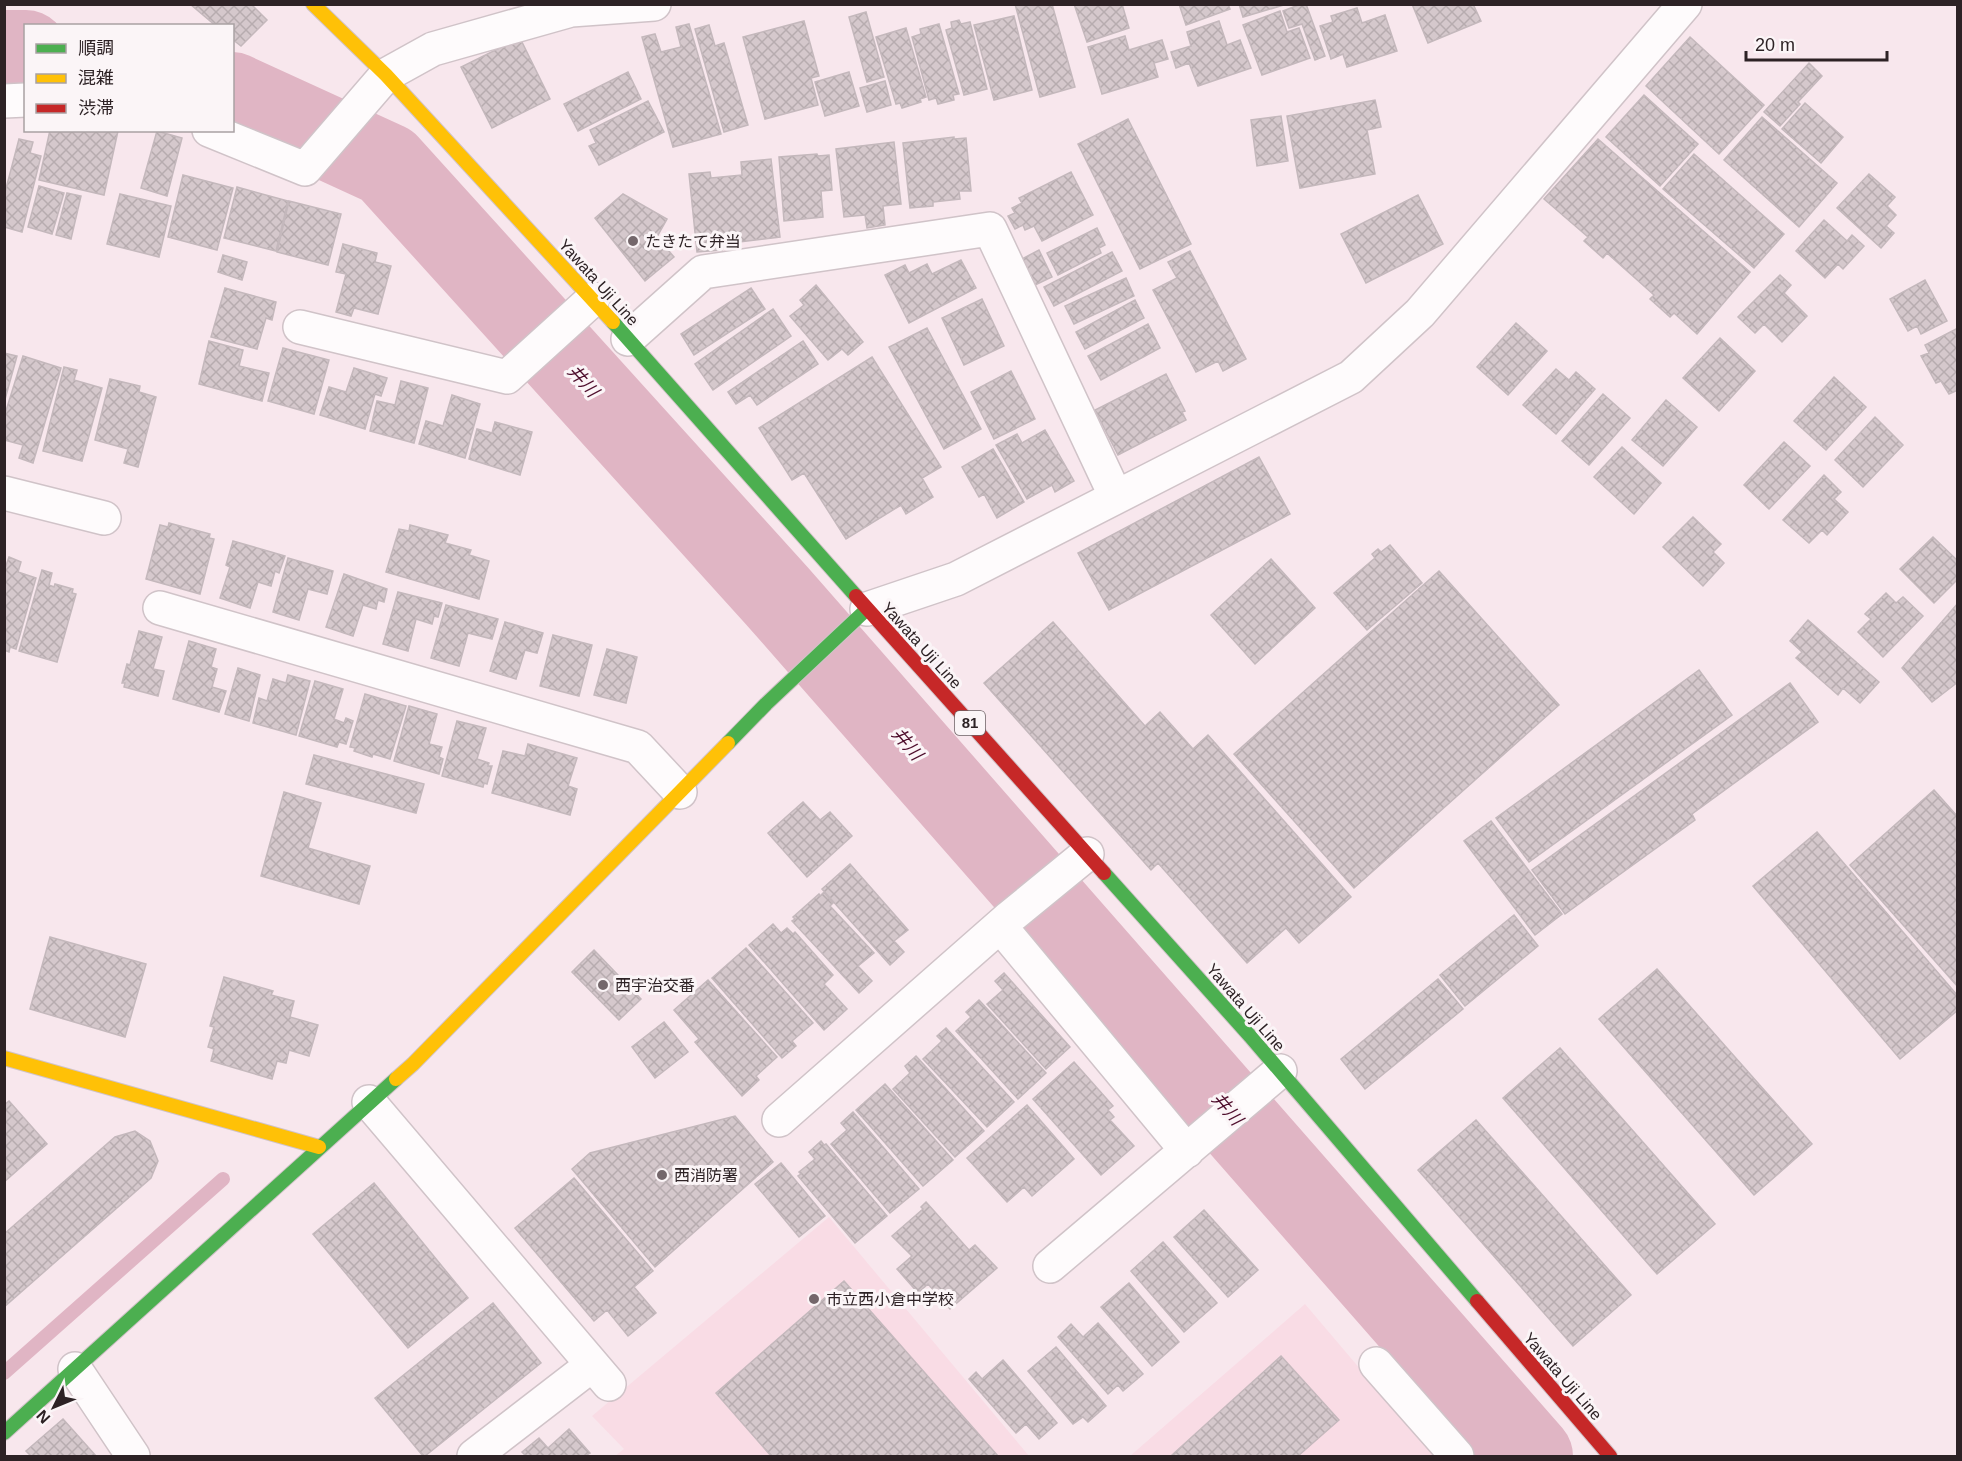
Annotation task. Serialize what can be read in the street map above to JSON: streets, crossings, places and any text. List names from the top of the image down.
{
  "streets": {
    "main road": ["Yawata Uji Line", "81"]
  },
  "water": ["井川"],
  "places": [
    "たきたて弁当",
    "西宇治交番",
    "西消防署",
    "市立西小倉中学校"
  ],
  "legend": ["順調", "混雑", "渋滞"],
  "scale_bar": "20 m",
  "north": "bottom left"
}
